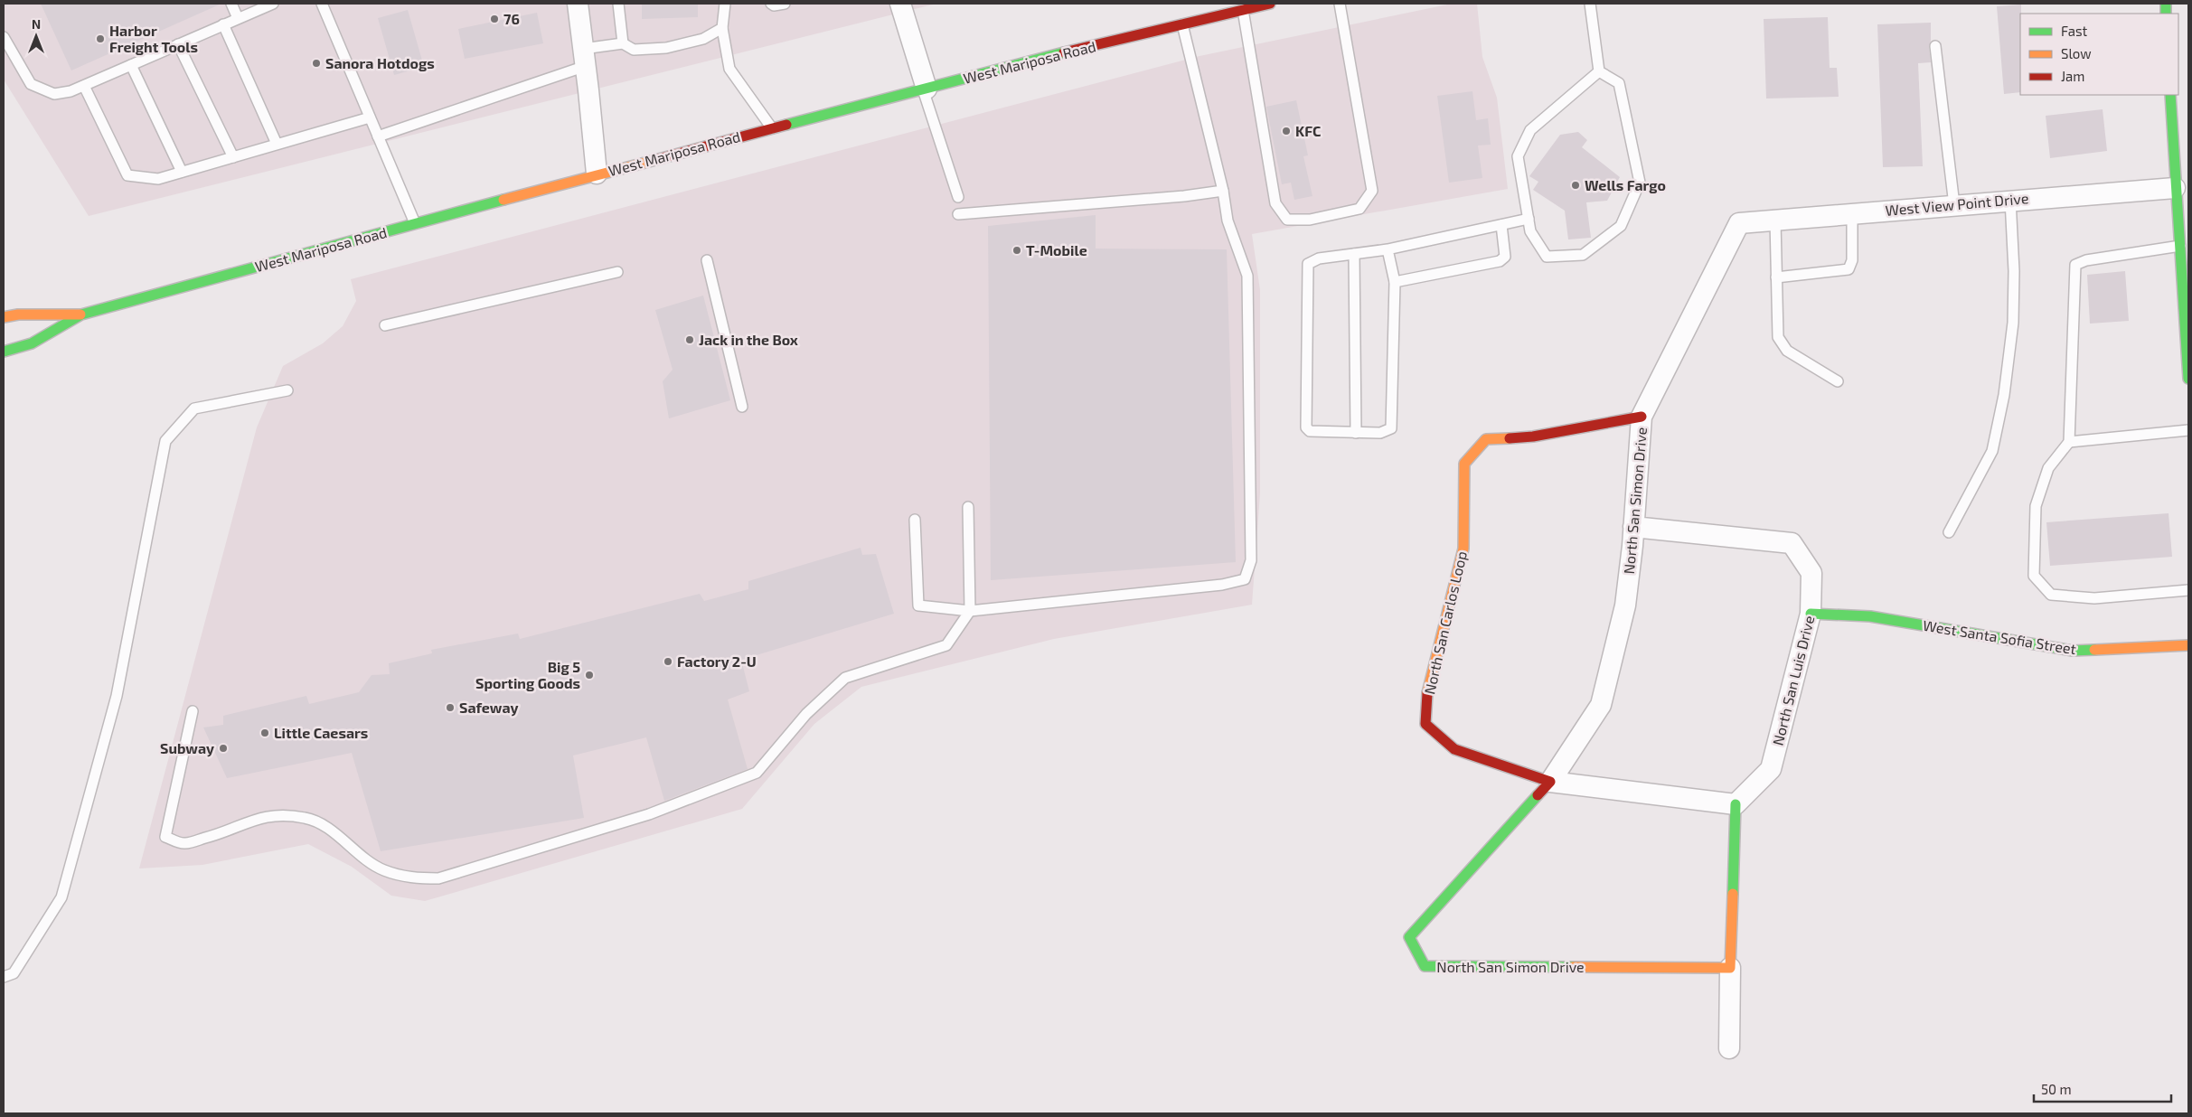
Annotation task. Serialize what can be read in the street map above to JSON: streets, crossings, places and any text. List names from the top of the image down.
{
  "streets": {
    "street": [
      "West Mariposa Road",
      "West View Point Drive",
      "North San Simon Drive",
      "North San Carlos Loop",
      "West Santa Sofia Street",
      "North San Luis Drive"
    ]
  },
  "crossings": [
    ["West View Point Drive", "North San Simon Drive"],
    ["North San Simon Drive", "North San Carlos Loop"],
    ["North San Simon Drive", "North San Luis Drive"],
    ["West Santa Sofia Street", "North San Luis Drive"]
  ],
  "places": [
    "76",
    "Harbor Freight Tools",
    "Sanora Hotdogs",
    "KFC",
    "Wells Fargo",
    "T-Mobile",
    "Jack in the Box",
    "Factory 2-U",
    "Big 5 Sporting Goods",
    "Safeway",
    "Little Caesars",
    "Subway"
  ],
  "legend": ["Fast", "Slow", "Jam"],
  "scale_bar": "50 m",
  "north": "top"
}
